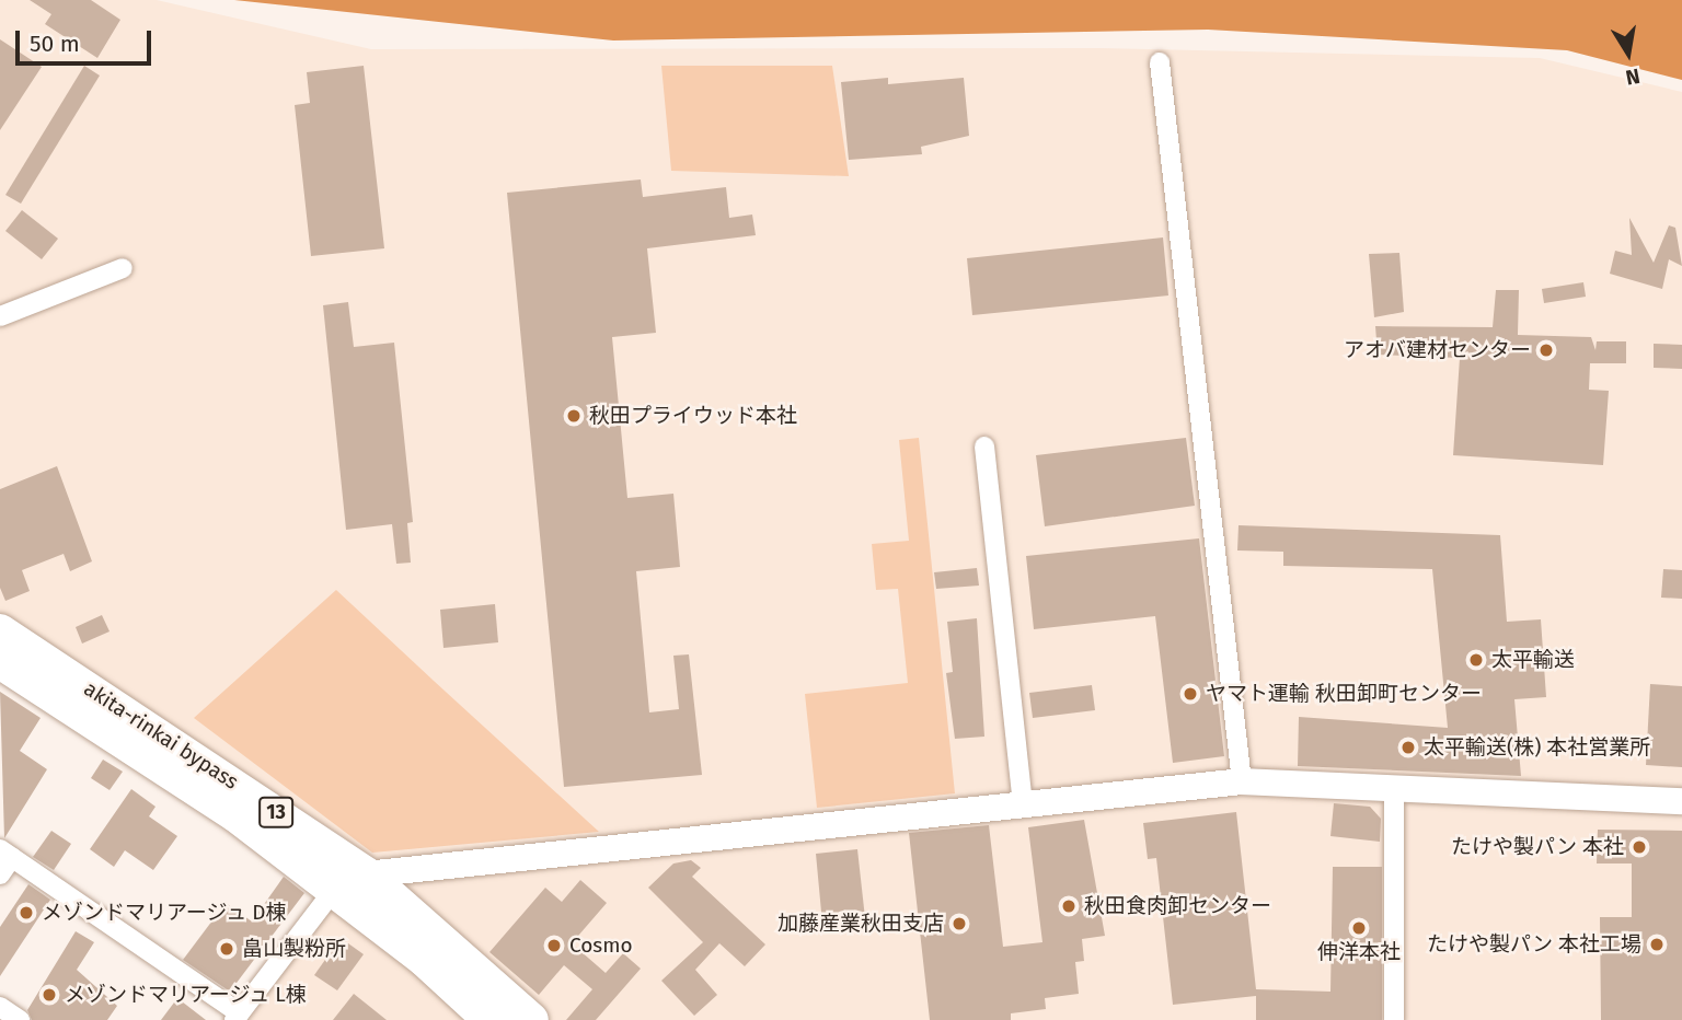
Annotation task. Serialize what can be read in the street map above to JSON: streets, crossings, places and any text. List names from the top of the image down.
{
  "streets": {
    "highway": ["akita-rinkai bypass", "13"]
  },
  "places": [
    "アオバ建材センター",
    "秋田プライウッド本社",
    "太平輸送",
    "ヤマト運輸 秋田卸町センター",
    "太平輸送(株) 本社営業所",
    "たけや製パン 本社",
    "秋田食肉卸センター",
    "メゾンドマリアージュ D棟",
    "加藤産業秋田支店",
    "伸洋本社",
    "たけや製パン 本社工場",
    "Cosmo",
    "畠山製粉所",
    "メゾンドマリアージュ L棟"
  ],
  "scale_bar": "50 m",
  "north": "bottom"
}
